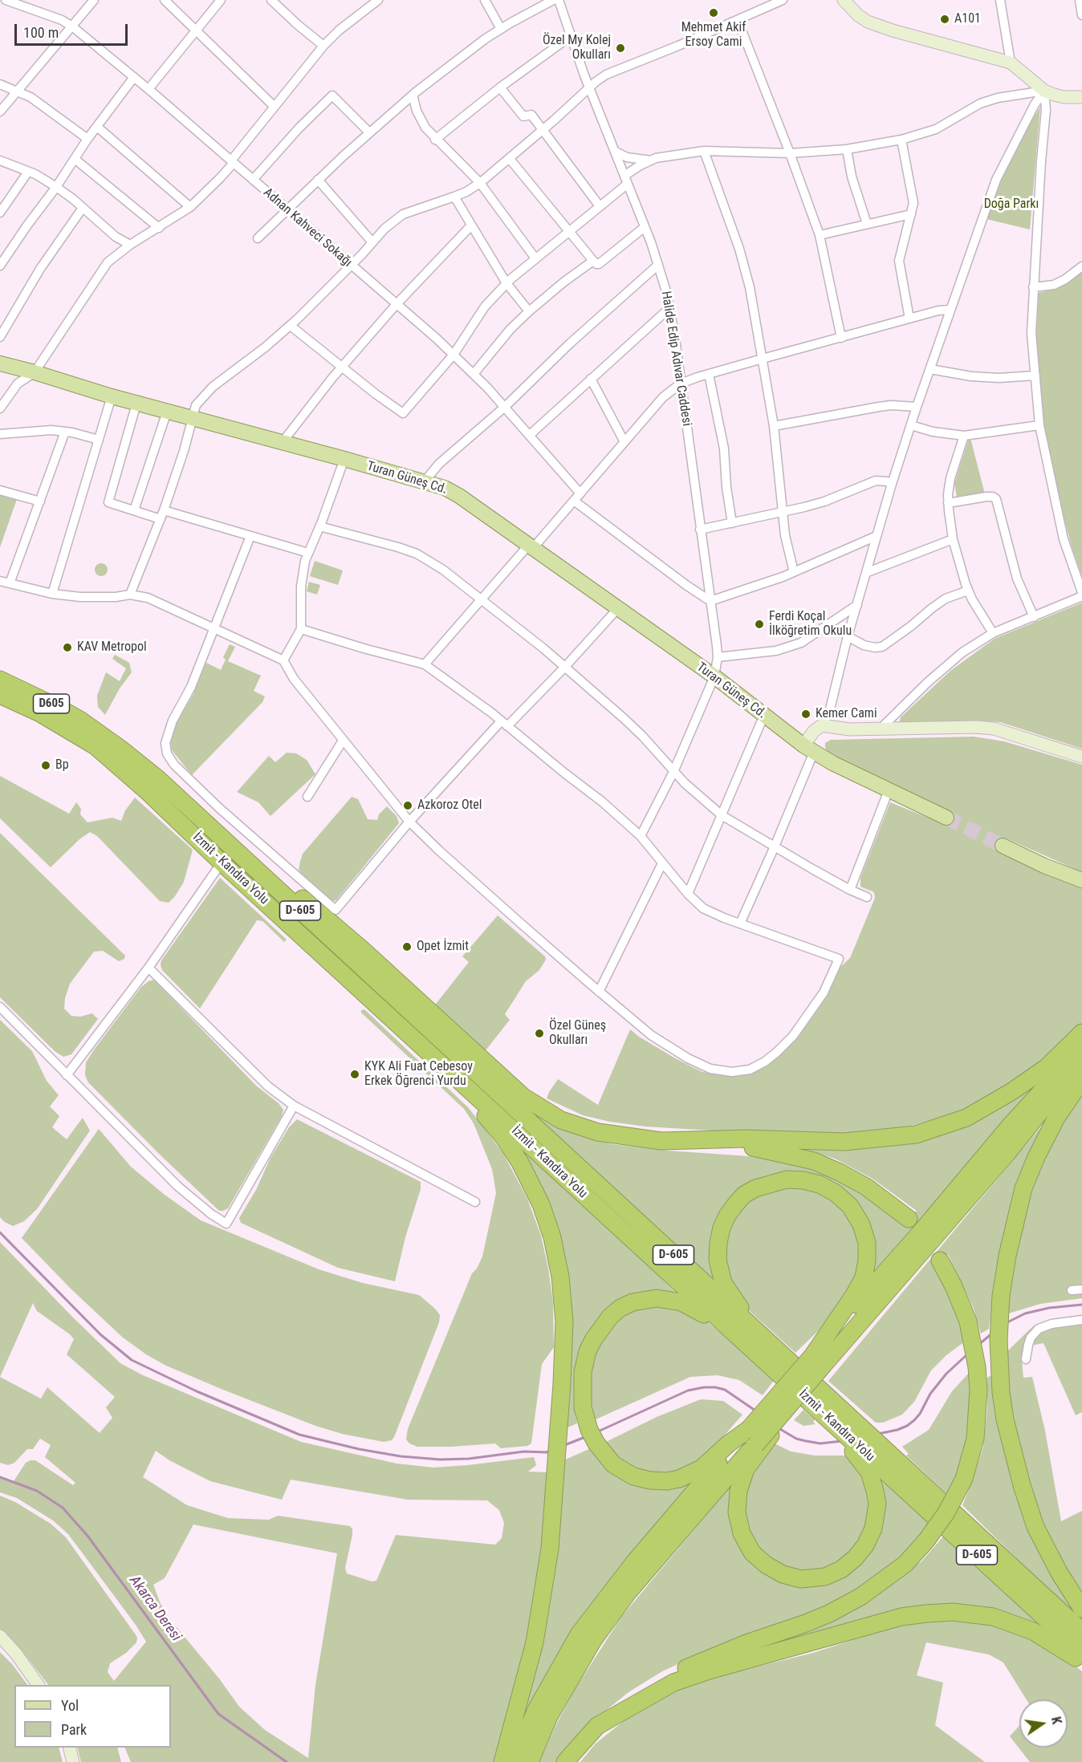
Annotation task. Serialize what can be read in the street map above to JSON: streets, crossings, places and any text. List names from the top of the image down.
{
  "streets": {
    "highway": ["D605", "İzmit - Kandıra Yolu", "D-605"],
    "main road": ["Turan Güneş Cd."],
    "street": ["Adnan Kahveci Sokağı", "Halide Edip Adıvar Caddesi"]
  },
  "crossings": [
    ["Halide Edip Adıvar Caddesi", "Turan Güneş Cd."]
  ],
  "water": ["Akarca Deresi"],
  "parks": ["Doğa Parkı"],
  "places": [
    "Mehmet Akif Ersoy Cami",
    "A101",
    "Özel My Kolej Okulları",
    "Ferdi Koçal İlköğretim Okulu",
    "KAV Metropol",
    "Kemer Cami",
    "Bp",
    "Azkoroz Otel",
    "Opet İzmit",
    "Özel Güneş Okulları",
    "KYK Ali Fuat Cebesoy Erkek Öğrenci Yurdu"
  ],
  "legend": ["Yol", "Park"],
  "scale_bar": "100 m",
  "north": "right"
}
